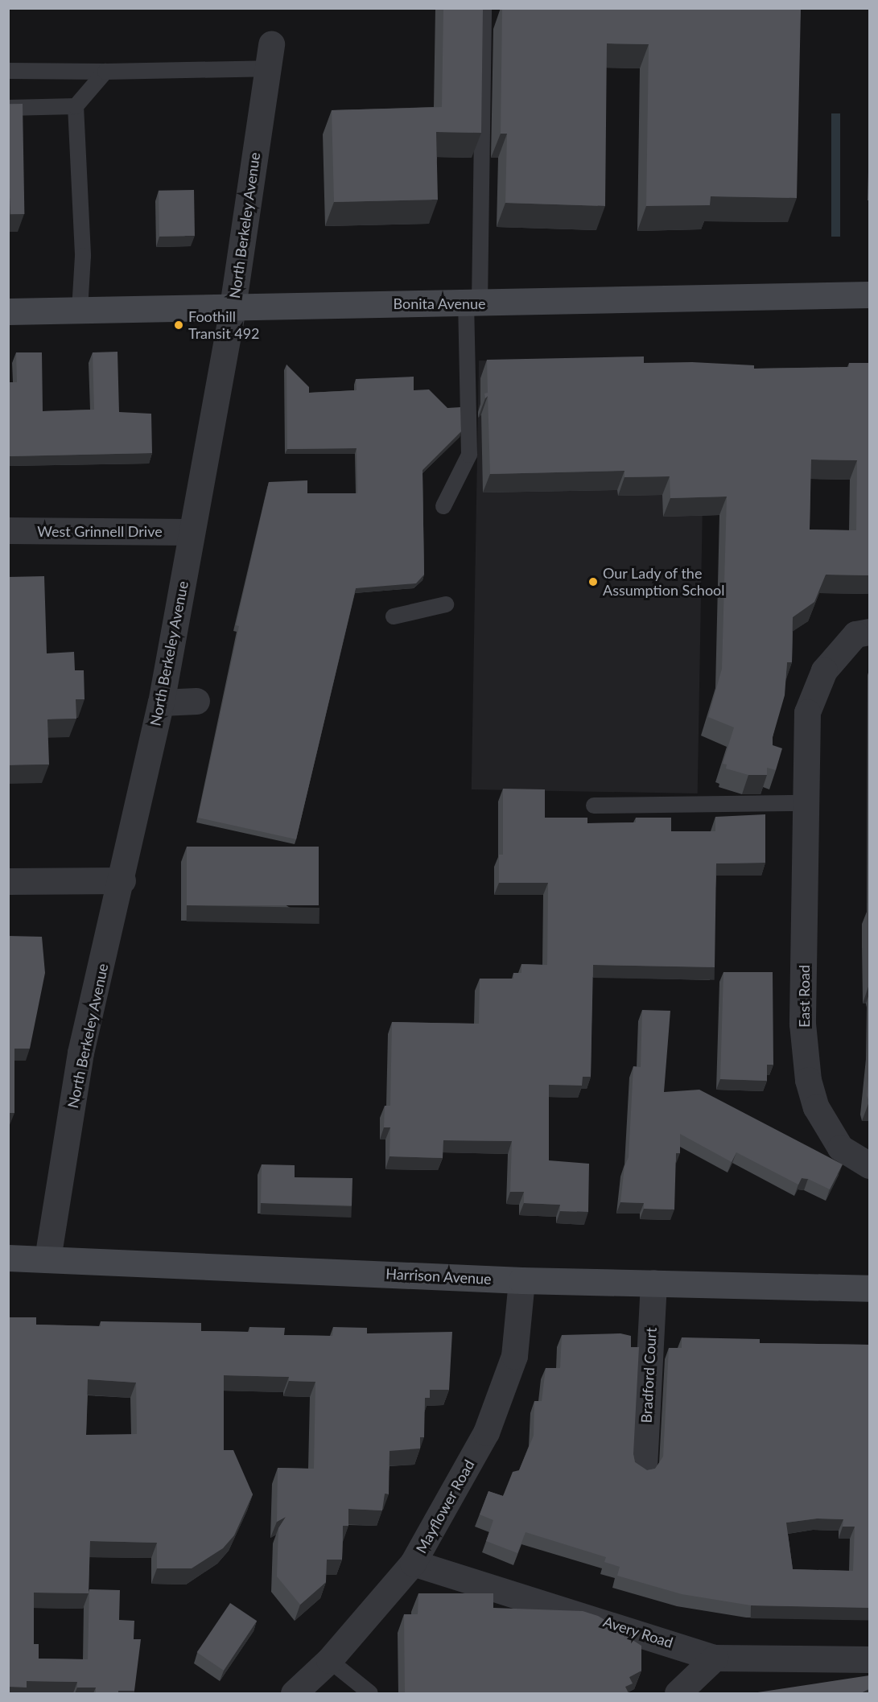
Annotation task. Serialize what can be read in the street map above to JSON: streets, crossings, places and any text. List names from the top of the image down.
{
  "streets": {
    "street": [
      "North Berkeley Avenue",
      "Bonita Avenue",
      "West Grinnell Drive",
      "East Road",
      "Harrison Avenue",
      "Bradford Court",
      "Mayflower Road",
      "Avery Road"
    ]
  },
  "crossings": [
    ["North Berkeley Avenue", "Bonita Avenue"],
    ["North Berkeley Avenue", "West Grinnell Drive"],
    ["North Berkeley Avenue", "Harrison Avenue"],
    ["Harrison Avenue", "Bradford Court"],
    ["Harrison Avenue", "Mayflower Road"],
    ["Mayflower Road", "Avery Road"]
  ],
  "places": ["Foothill Transit 492", "Our Lady of the Assumption School"]
}
